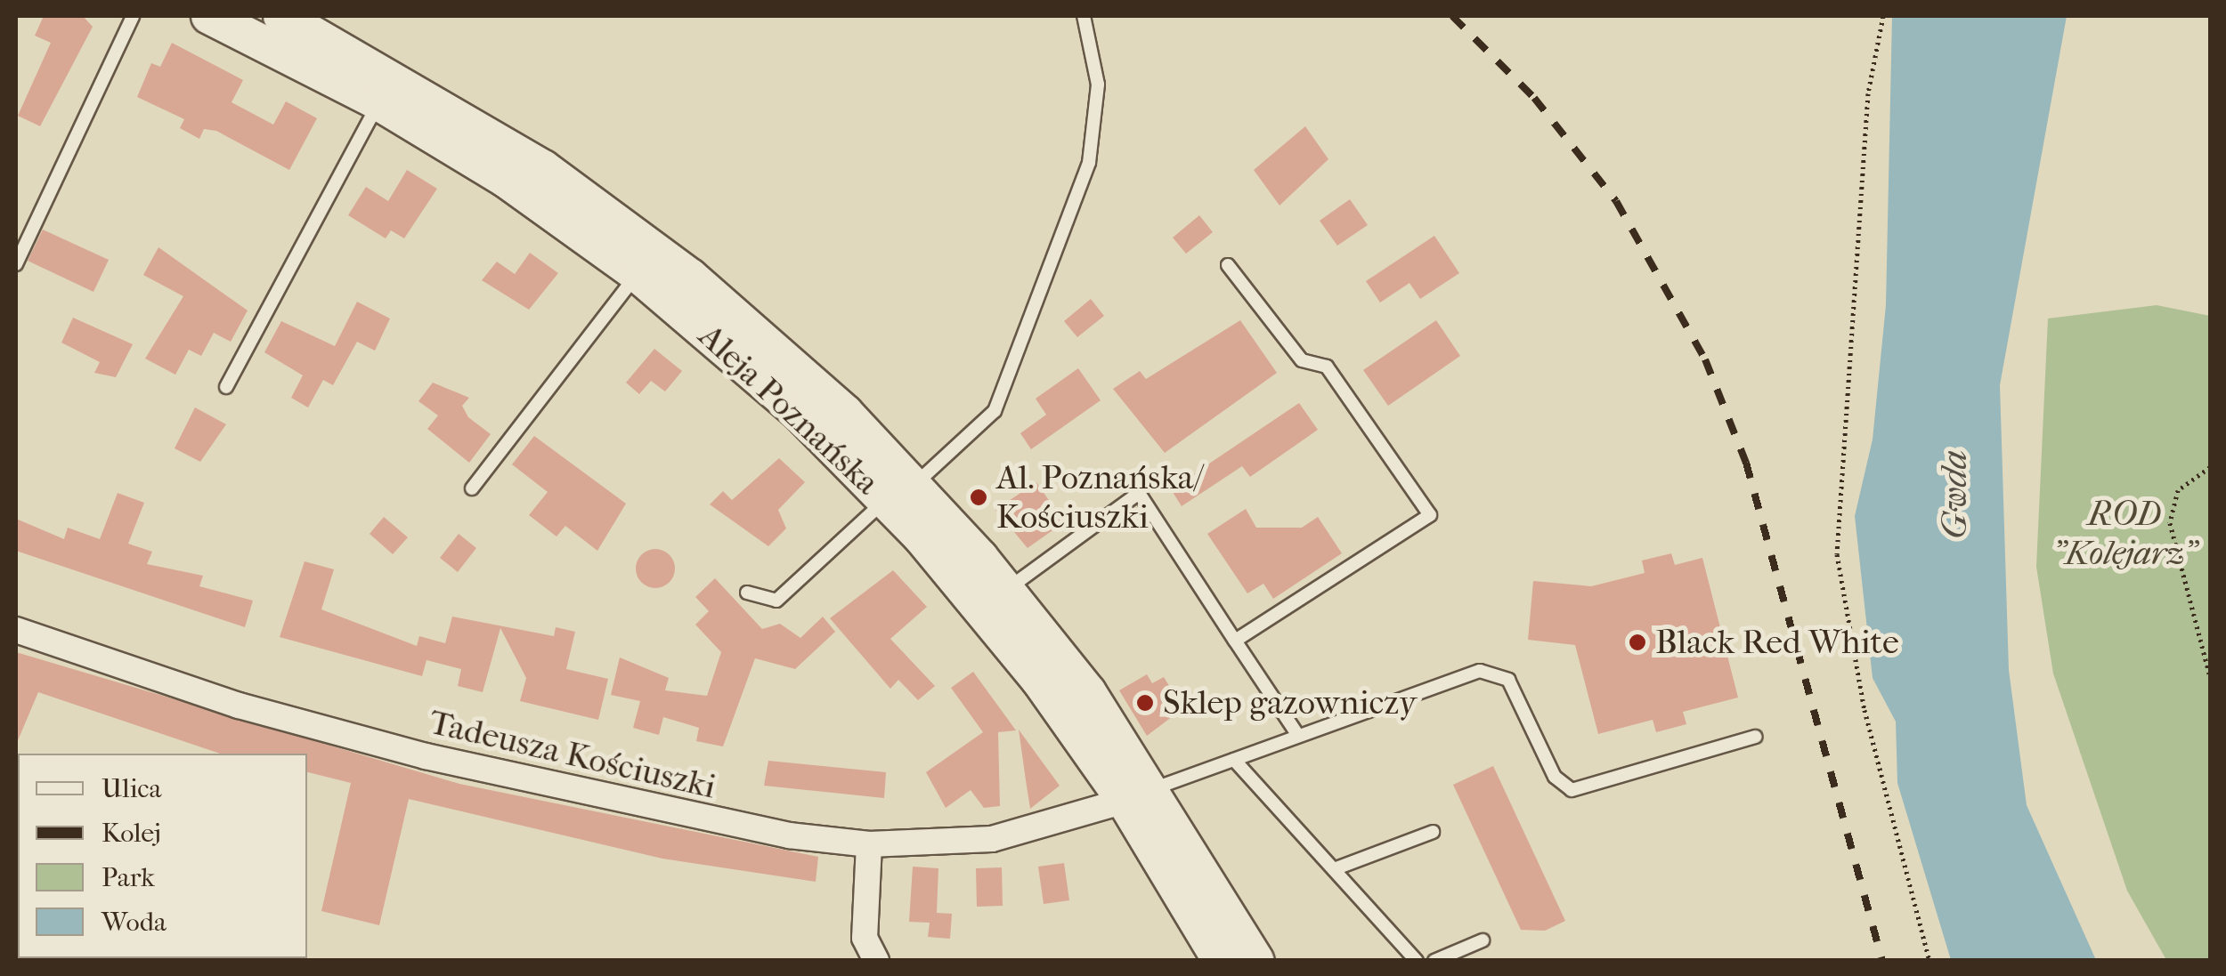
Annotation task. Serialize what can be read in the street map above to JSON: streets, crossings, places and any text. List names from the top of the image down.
{
  "streets": {
    "main road": ["Aleja Poznańska"],
    "street": ["Tadeusza Kościuszki"]
  },
  "crossings": [
    ["Aleja Poznańska", "Tadeusza Kościuszki"]
  ],
  "water": ["Gwda"],
  "parks": ["ROD \"Kolejarz\""],
  "places": ["Al. Poznańska/ Kościuszki", "Black Red White", "Sklep gazowniczy"],
  "legend": [
    "Ulica",
    "Kolej",
    "Park",
    "Woda"
  ]
}
